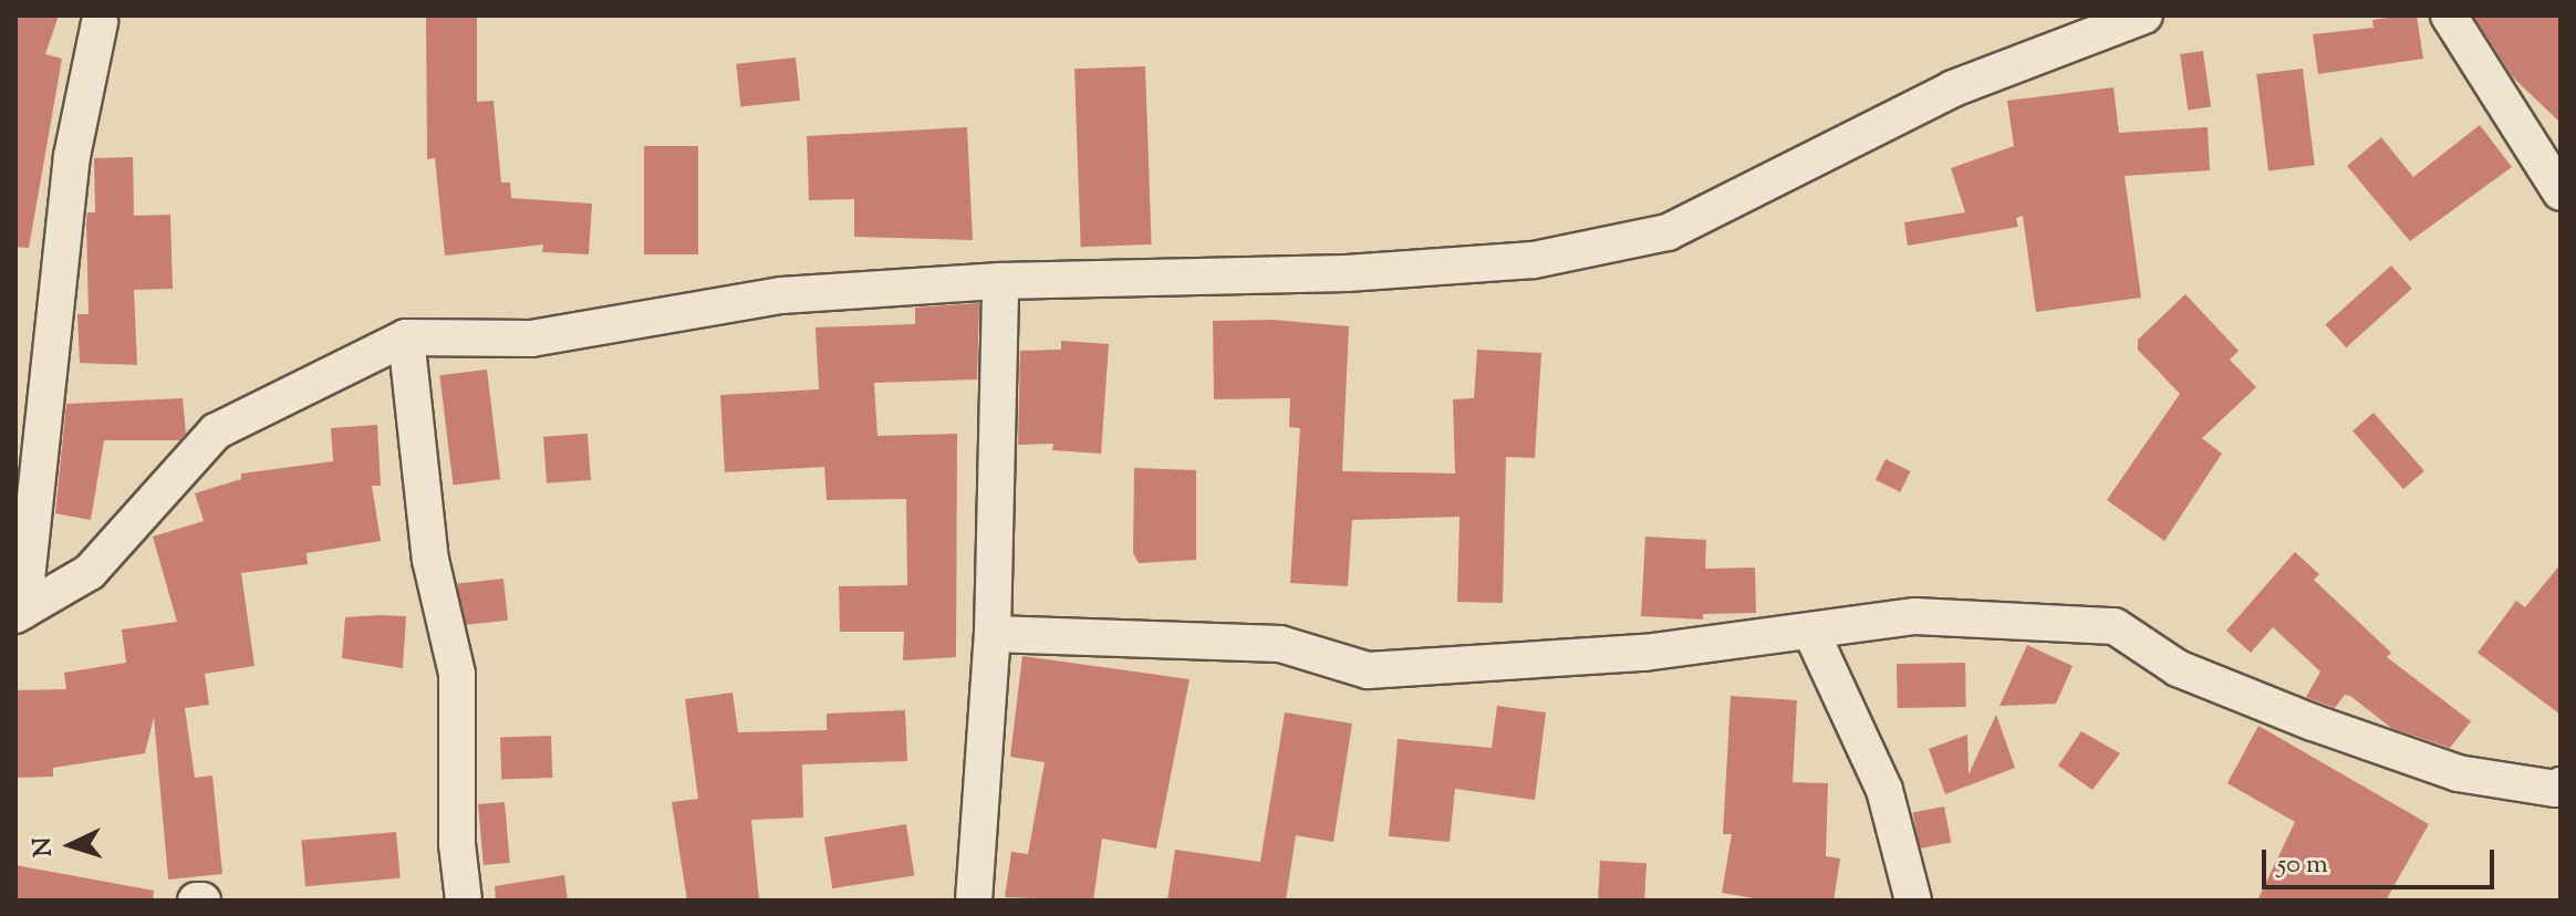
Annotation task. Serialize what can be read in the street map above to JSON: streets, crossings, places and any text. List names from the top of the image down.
{
  "scale_bar": "50 m",
  "north": "left"
}
